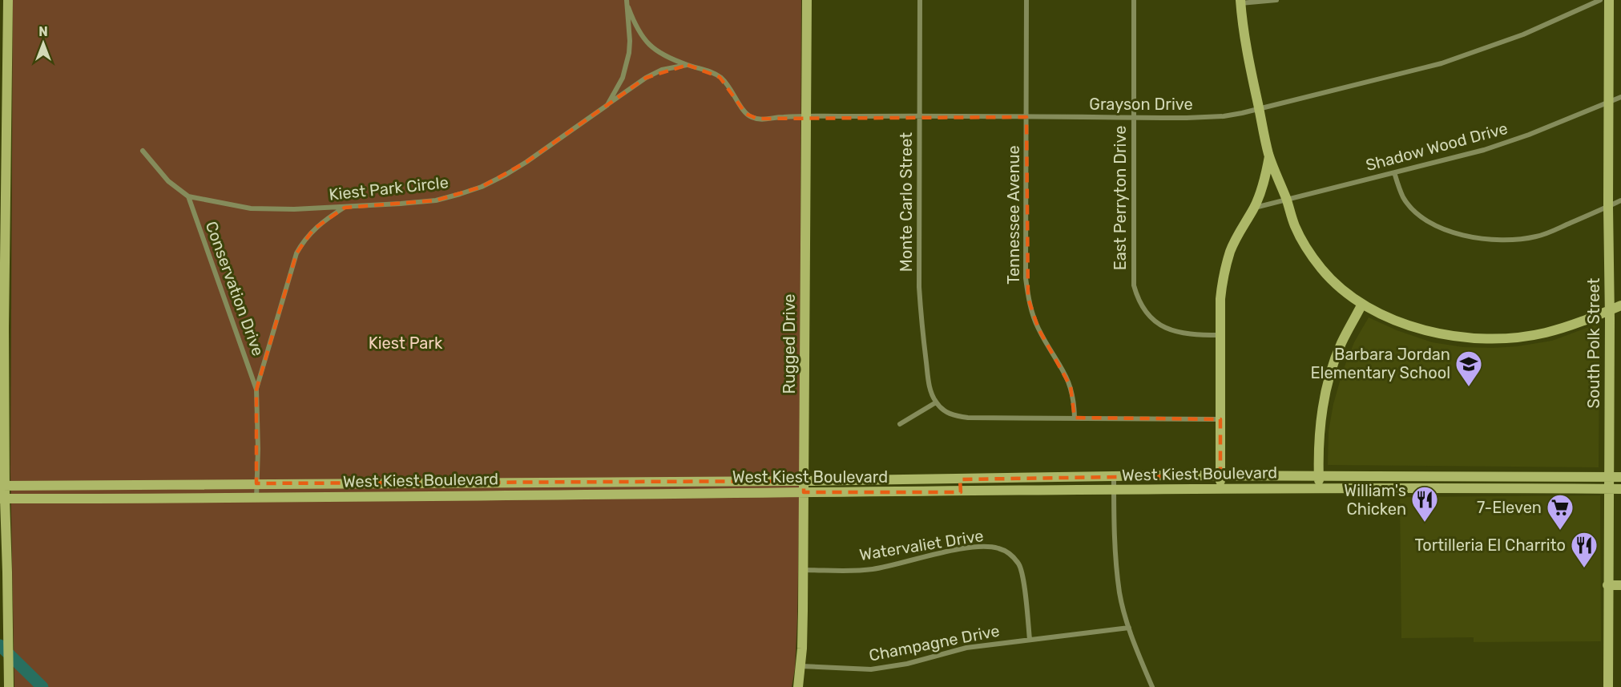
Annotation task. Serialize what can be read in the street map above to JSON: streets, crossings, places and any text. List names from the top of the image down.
{
  "streets": {
    "main road": ["South Polk Street", "Rugged Drive", "West Kiest Boulevard"],
    "street": [
      "Grayson Drive",
      "Shadow Wood Drive",
      "Kiest Park Circle",
      "East Perryton Drive",
      "Monte Carlo Street",
      "Tennessee Avenue",
      "Conservation Drive",
      "Watervaliet Drive",
      "Champagne Drive"
    ]
  },
  "crossings": [
    ["Grayson Drive", "Kiest Park Circle"],
    ["Grayson Drive", "East Perryton Drive"],
    ["Grayson Drive", "Monte Carlo Street"],
    ["Grayson Drive", "Tennessee Avenue"],
    ["Grayson Drive", "Rugged Drive"],
    ["Shadow Wood Drive", "South Polk Street"],
    ["Kiest Park Circle", "Conservation Drive"],
    ["Conservation Drive", "West Kiest Boulevard"],
    ["South Polk Street", "West Kiest Boulevard"],
    ["Rugged Drive", "West Kiest Boulevard"],
    ["Rugged Drive", "Watervaliet Drive"],
    ["Rugged Drive", "Champagne Drive"],
    ["Watervaliet Drive", "Champagne Drive"]
  ],
  "parks": ["Kiest Park"],
  "places": {
    "school or university": ["Barbara Jordan Elementary School"],
    "restaurant": ["William's Chicken", "Tortilleria El Charrito"],
    "supermarket": ["7-Eleven"]
  },
  "north": "top"
}
